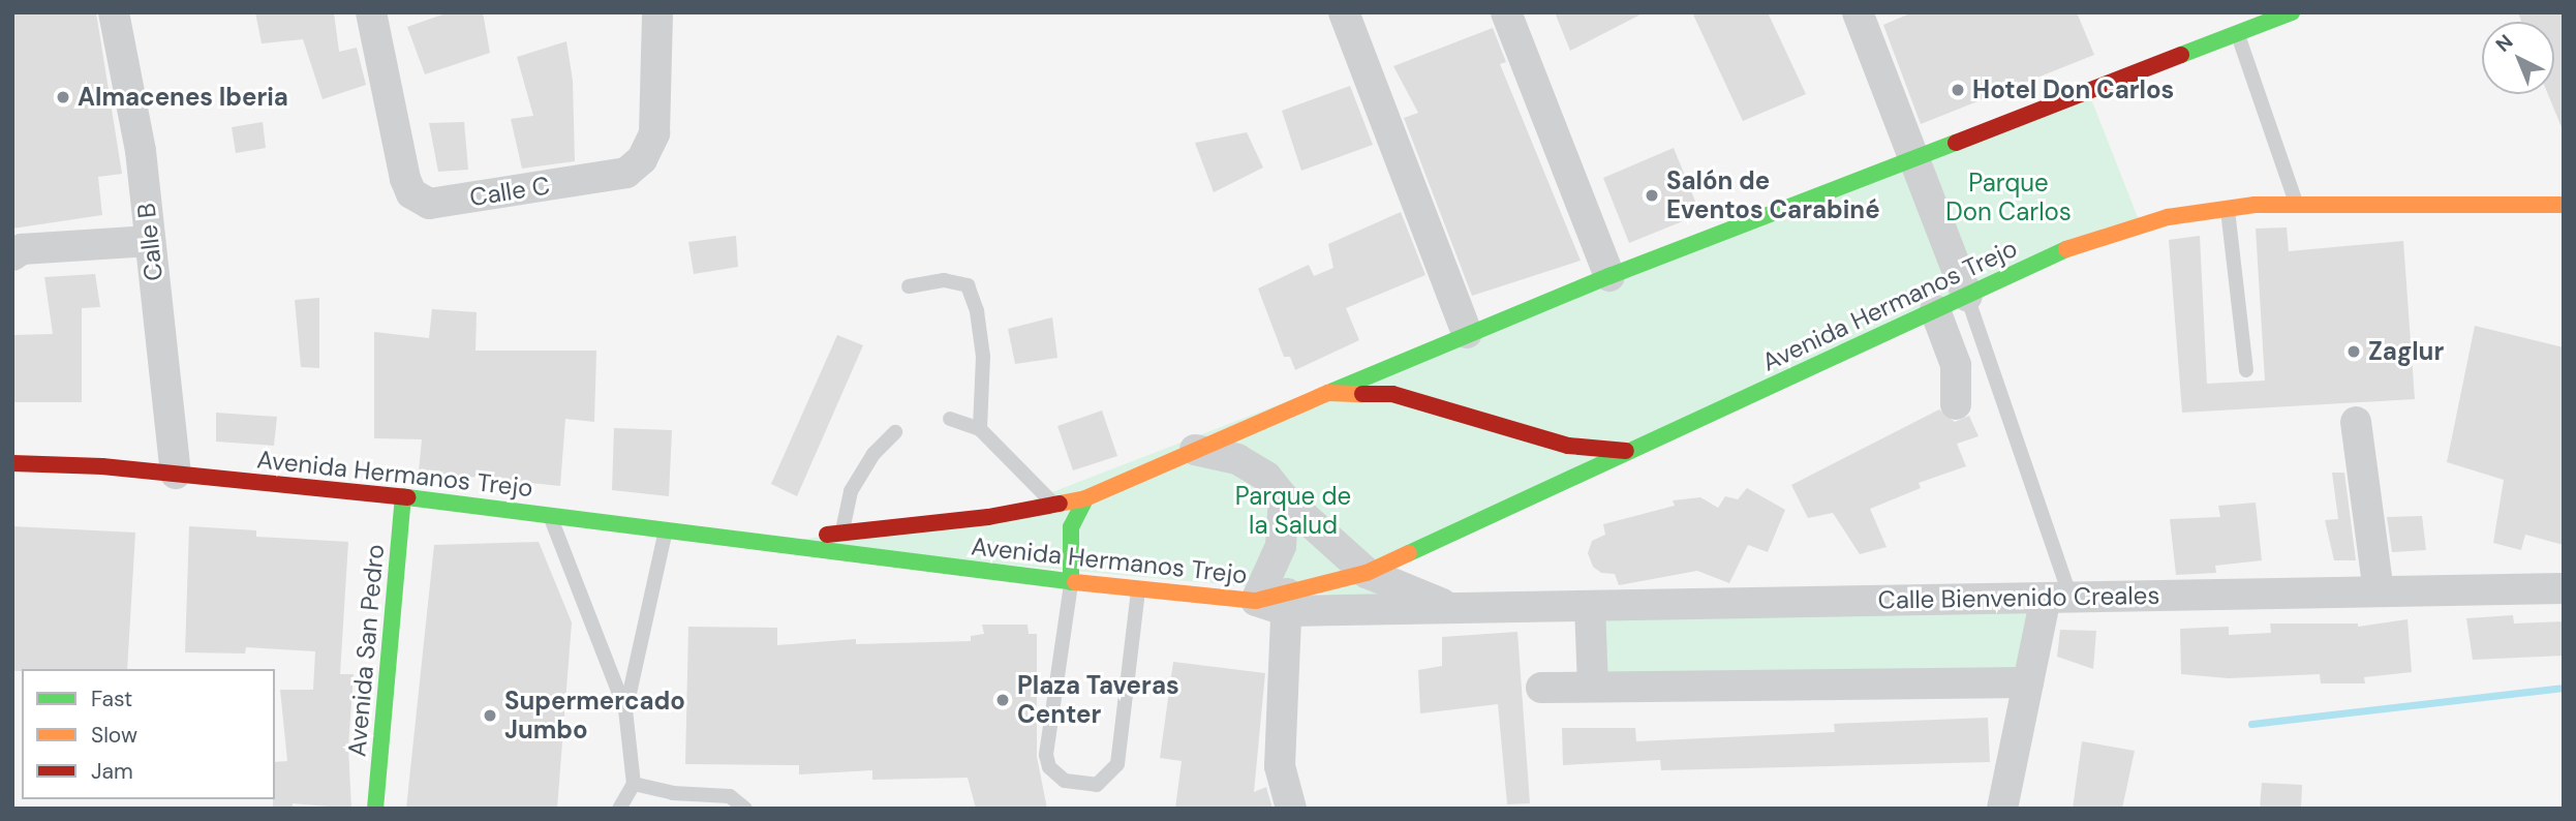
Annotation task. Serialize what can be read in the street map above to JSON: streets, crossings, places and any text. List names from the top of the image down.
{
  "streets": {
    "main road": ["Avenida Hermanos Trejo", "Avenida San Pedro"],
    "street": ["Calle C", "Calle B", "Calle Bienvenido Creales"]
  },
  "crossings": [
    ["Calle B", "Avenida Hermanos Trejo"],
    ["Avenida Hermanos Trejo", "Calle Bienvenido Creales"],
    ["Avenida Hermanos Trejo", "Avenida San Pedro"]
  ],
  "parks": ["Parque Don Carlos", "Parque de la Salud"],
  "places": [
    "Hotel Don Carlos",
    "Almacenes Iberia",
    "Salón de Eventos Carabiné",
    "Zaglur",
    "Plaza Taveras Center",
    "Supermercado Jumbo"
  ],
  "legend": ["Fast", "Slow", "Jam"],
  "north": "top left"
}
